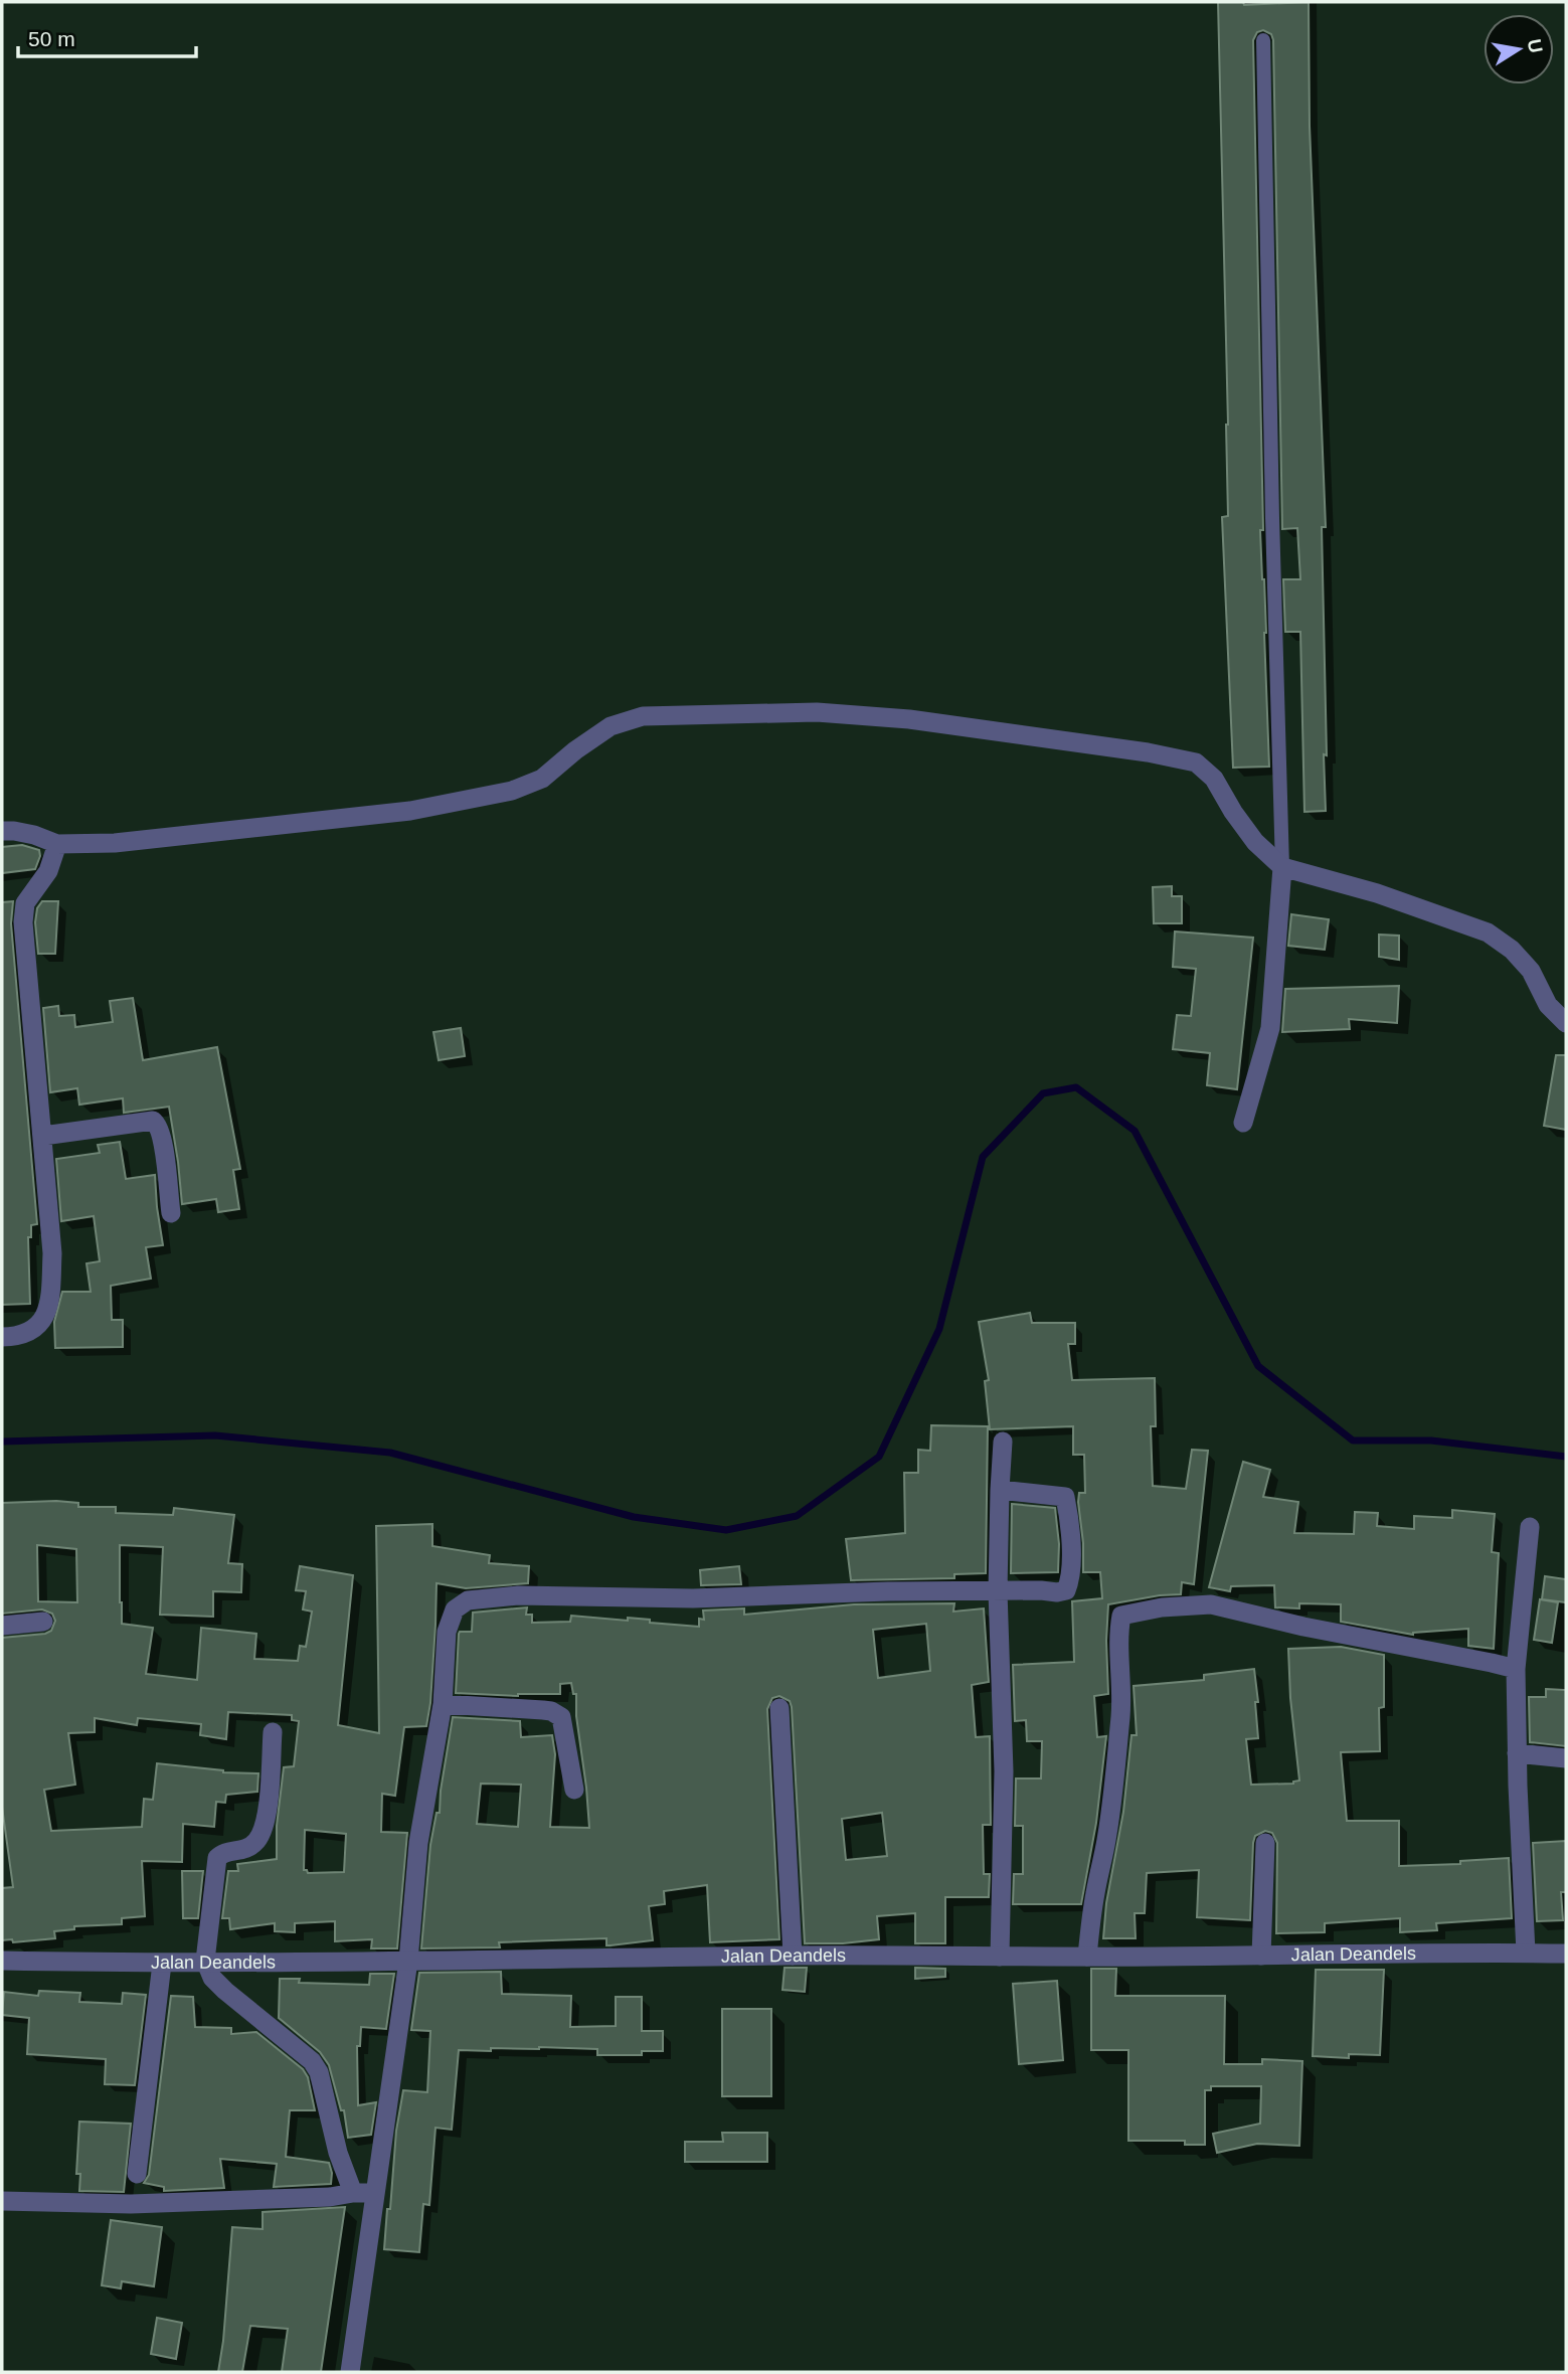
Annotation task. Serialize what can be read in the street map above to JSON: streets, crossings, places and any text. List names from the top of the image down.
{
  "streets": {
    "street": ["Jalan Deandels"]
  },
  "scale_bar": "50 m",
  "north": "right"
}
